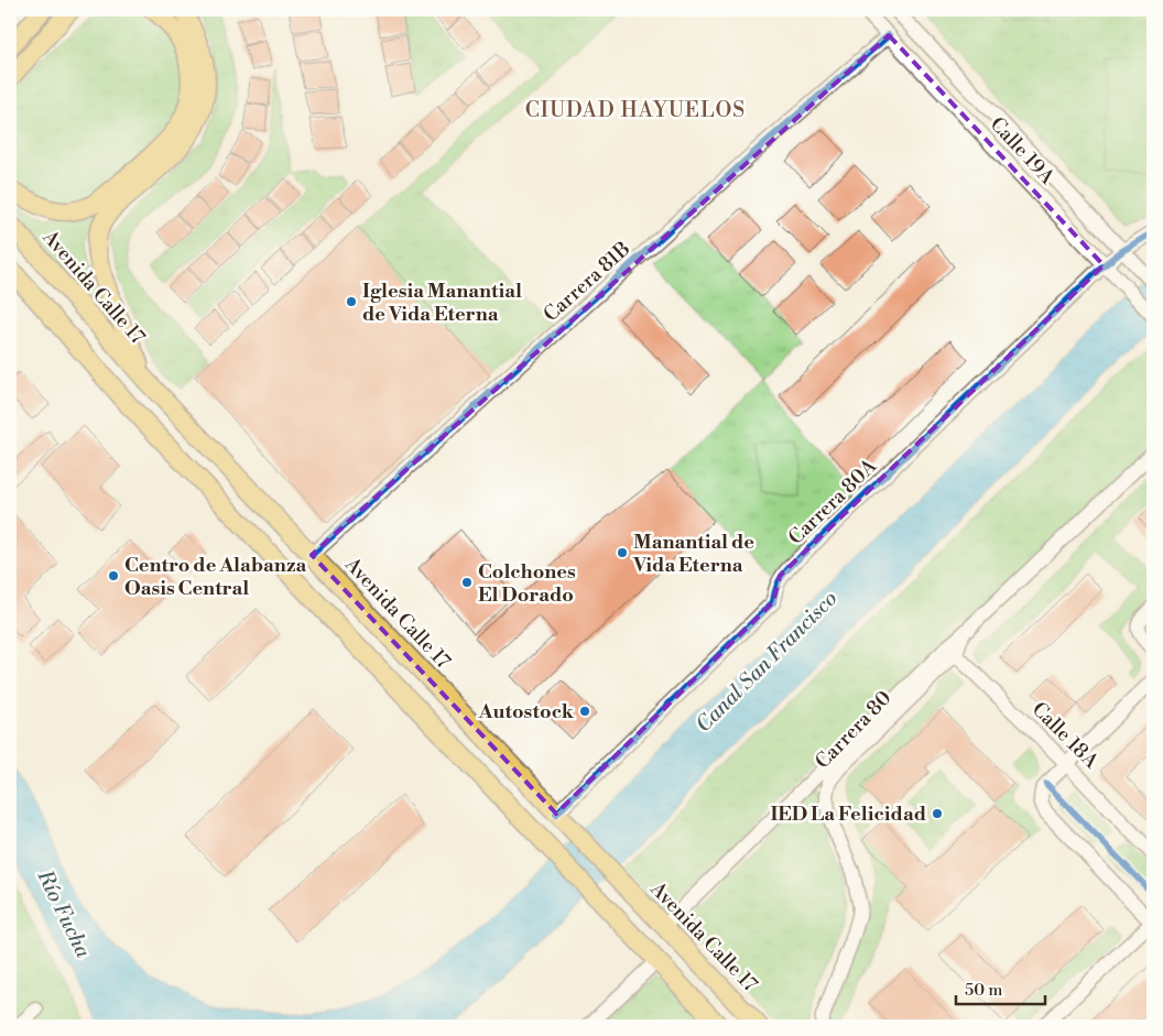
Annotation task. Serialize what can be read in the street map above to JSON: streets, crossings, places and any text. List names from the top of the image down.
{
  "streets": {
    "main road": ["Avenida Calle 17"],
    "street": [
      "Calle 19A",
      "Carrera 81B",
      "Carrera 80A",
      "Carrera 80",
      "Calle 18A"
    ]
  },
  "crossings": [
    ["Calle 19A", "Carrera 81B"],
    ["Calle 19A", "Carrera 80A"],
    ["Carrera 81B", "Avenida Calle 17"],
    ["Avenida Calle 17", "Carrera 80A"],
    ["Avenida Calle 17", "Carrera 80"],
    ["Carrera 80", "Calle 18A"]
  ],
  "districts": ["CIUDAD HAYUELOS"],
  "water": ["Canal San Francisco", "Río Fucha"],
  "places": [
    "Iglesia Manantial de Vida Eterna",
    "Manantial de Vida Eterna",
    "Centro de Alabanza Oasis Central",
    "Colchones El Dorado",
    "Autostock",
    "IED La Felicidad"
  ],
  "scale_bar": "50 m"
}
